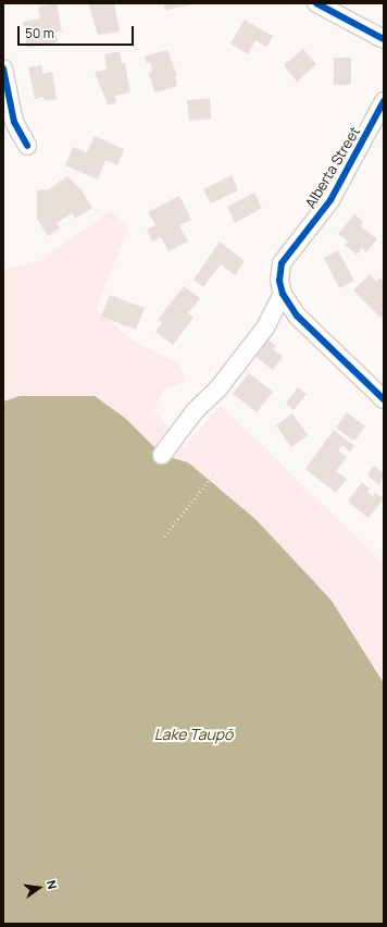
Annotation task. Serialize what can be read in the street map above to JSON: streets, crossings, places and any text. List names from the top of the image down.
{
  "streets": {
    "street": ["Alberta Street"]
  },
  "water": ["Lake Taupō"],
  "scale_bar": "50 m",
  "north": "right"
}
